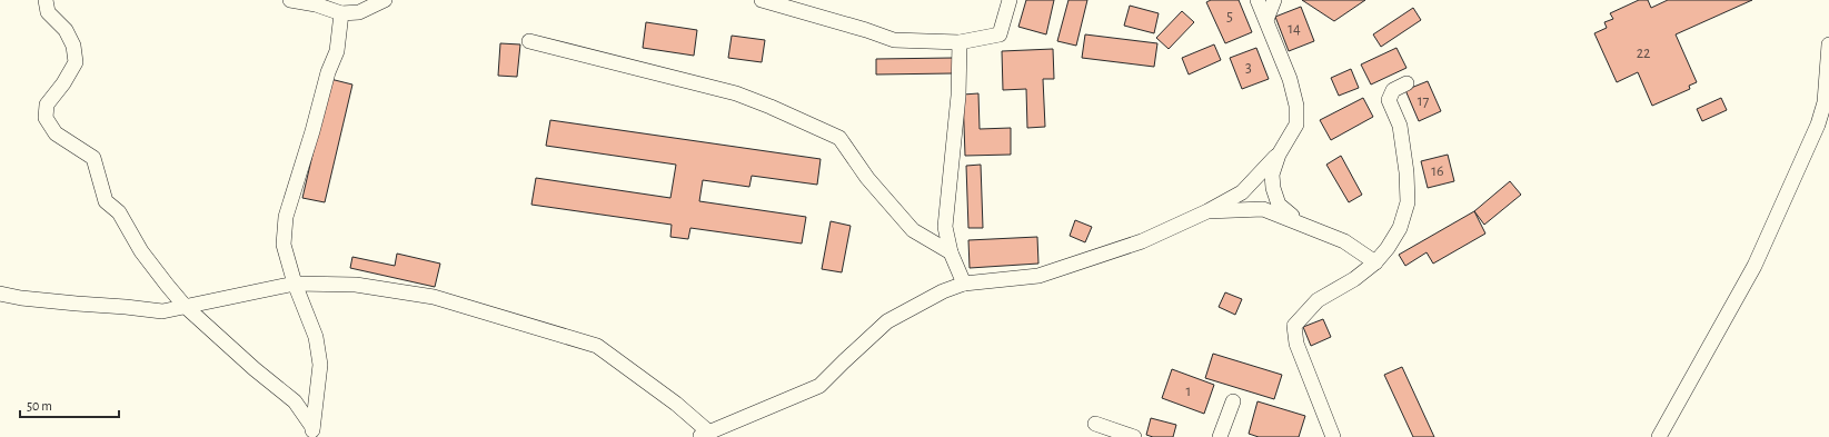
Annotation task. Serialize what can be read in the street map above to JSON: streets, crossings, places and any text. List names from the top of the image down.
{
  "house_numbers": [
    "5",
    "14",
    "22",
    "3",
    "17",
    "16",
    "1"
  ],
  "scale_bar": "50 m"
}
